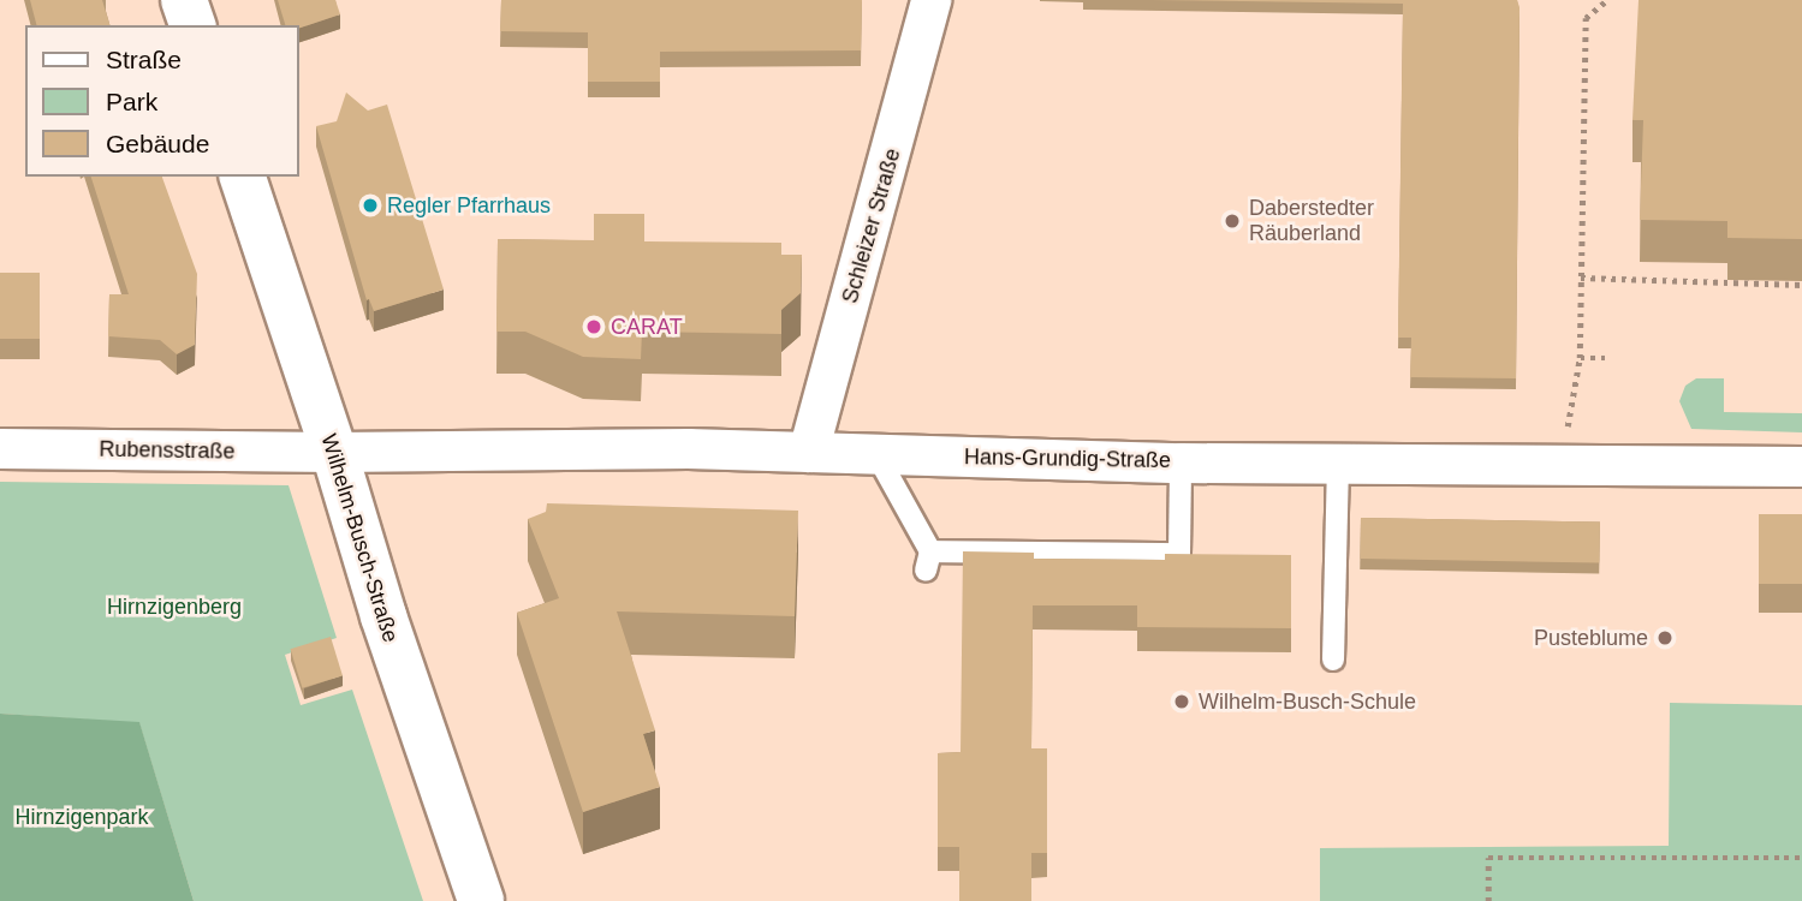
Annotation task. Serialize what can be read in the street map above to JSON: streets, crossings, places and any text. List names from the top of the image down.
{
  "streets": {
    "street": [
      "Schleizer Straße",
      "Rubensstraße",
      "Hans-Grundig-Straße",
      "Wilhelm-Busch-Straße"
    ]
  },
  "crossings": [
    ["Schleizer Straße", "Hans-Grundig-Straße"],
    ["Rubensstraße", "Hans-Grundig-Straße"],
    ["Rubensstraße", "Wilhelm-Busch-Straße"],
    ["Hans-Grundig-Straße", "Wilhelm-Busch-Straße"]
  ],
  "parks": ["Hirnzigenberg", "Hirnzigenpark"],
  "places": [
    "Regler Pfarrhaus",
    "Daberstedter Räuberland",
    "CARAT",
    "Pusteblume",
    "Wilhelm-Busch-Schule"
  ],
  "legend": ["Straße", "Park", "Gebäude"]
}
